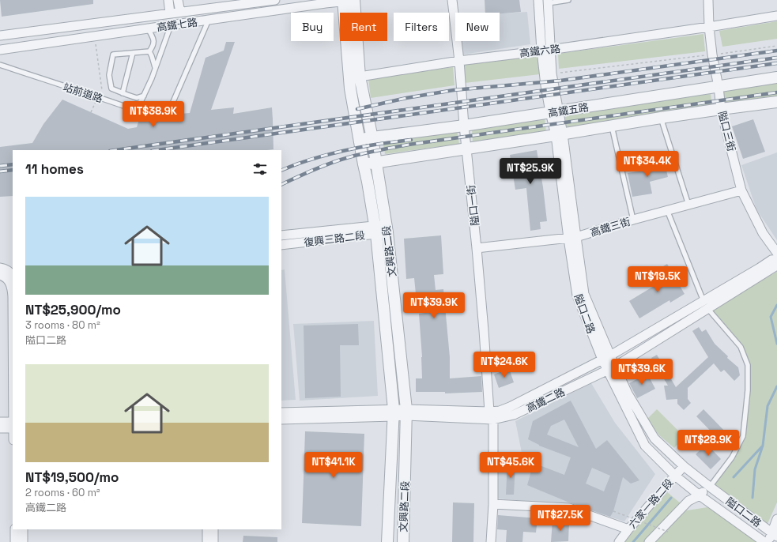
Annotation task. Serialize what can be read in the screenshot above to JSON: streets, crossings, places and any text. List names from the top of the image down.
{
  "streets": {
    "street": [
      "高鐵七路",
      "高鐵六路",
      "高鐵五路",
      "隘口三街",
      "隘口一街",
      "高鐵三街",
      "復興三路二段",
      "文興路二段",
      "隘口二路",
      "高鐵二路",
      "六家一路二段"
    ],
    "lane": ["站前道路"]
  },
  "crossings": [
    ["高鐵七路", "文興路二段"],
    ["高鐵六路", "隘口三街"],
    ["高鐵六路", "隘口一街"],
    ["高鐵六路", "文興路二段"],
    ["高鐵六路", "隘口二路"],
    ["高鐵五路", "隘口三街"],
    ["高鐵五路", "隘口一街"],
    ["高鐵五路", "文興路二段"],
    ["高鐵五路", "隘口二路"],
    ["隘口三街", "高鐵三街"],
    ["隘口一街", "高鐵三街"],
    ["隘口一街", "高鐵二路"],
    ["高鐵三街", "隘口二路"],
    ["復興三路二段", "文興路二段"],
    ["文興路二段", "高鐵二路"],
    ["隘口二路", "高鐵二路"],
    ["隘口二路", "六家一路二段"]
  ],
  "page": {
    "chip": [
      "Buy",
      "Rent",
      "Filters",
      "New"
    ],
    "price": [
      "NT$38.9K",
      "NT$34.4K",
      "NT$25.9K",
      "NT$19.5K",
      "NT$39.9K",
      "NT$24.6K",
      "NT$39.6K",
      "NT$28.9K",
      "NT$41.1K",
      "NT$45.6K",
      "NT$27.5K"
    ],
    "heading": "11 homes",
    "list": [
      {
        "name": "NT$25,900/mo",
        "note": "3 rooms · 80 m² · 隘口二路"
      },
      {
        "name": "NT$19,500/mo",
        "note": "2 rooms · 60 m² · 高鐵二路"
      }
    ]
  }
}
